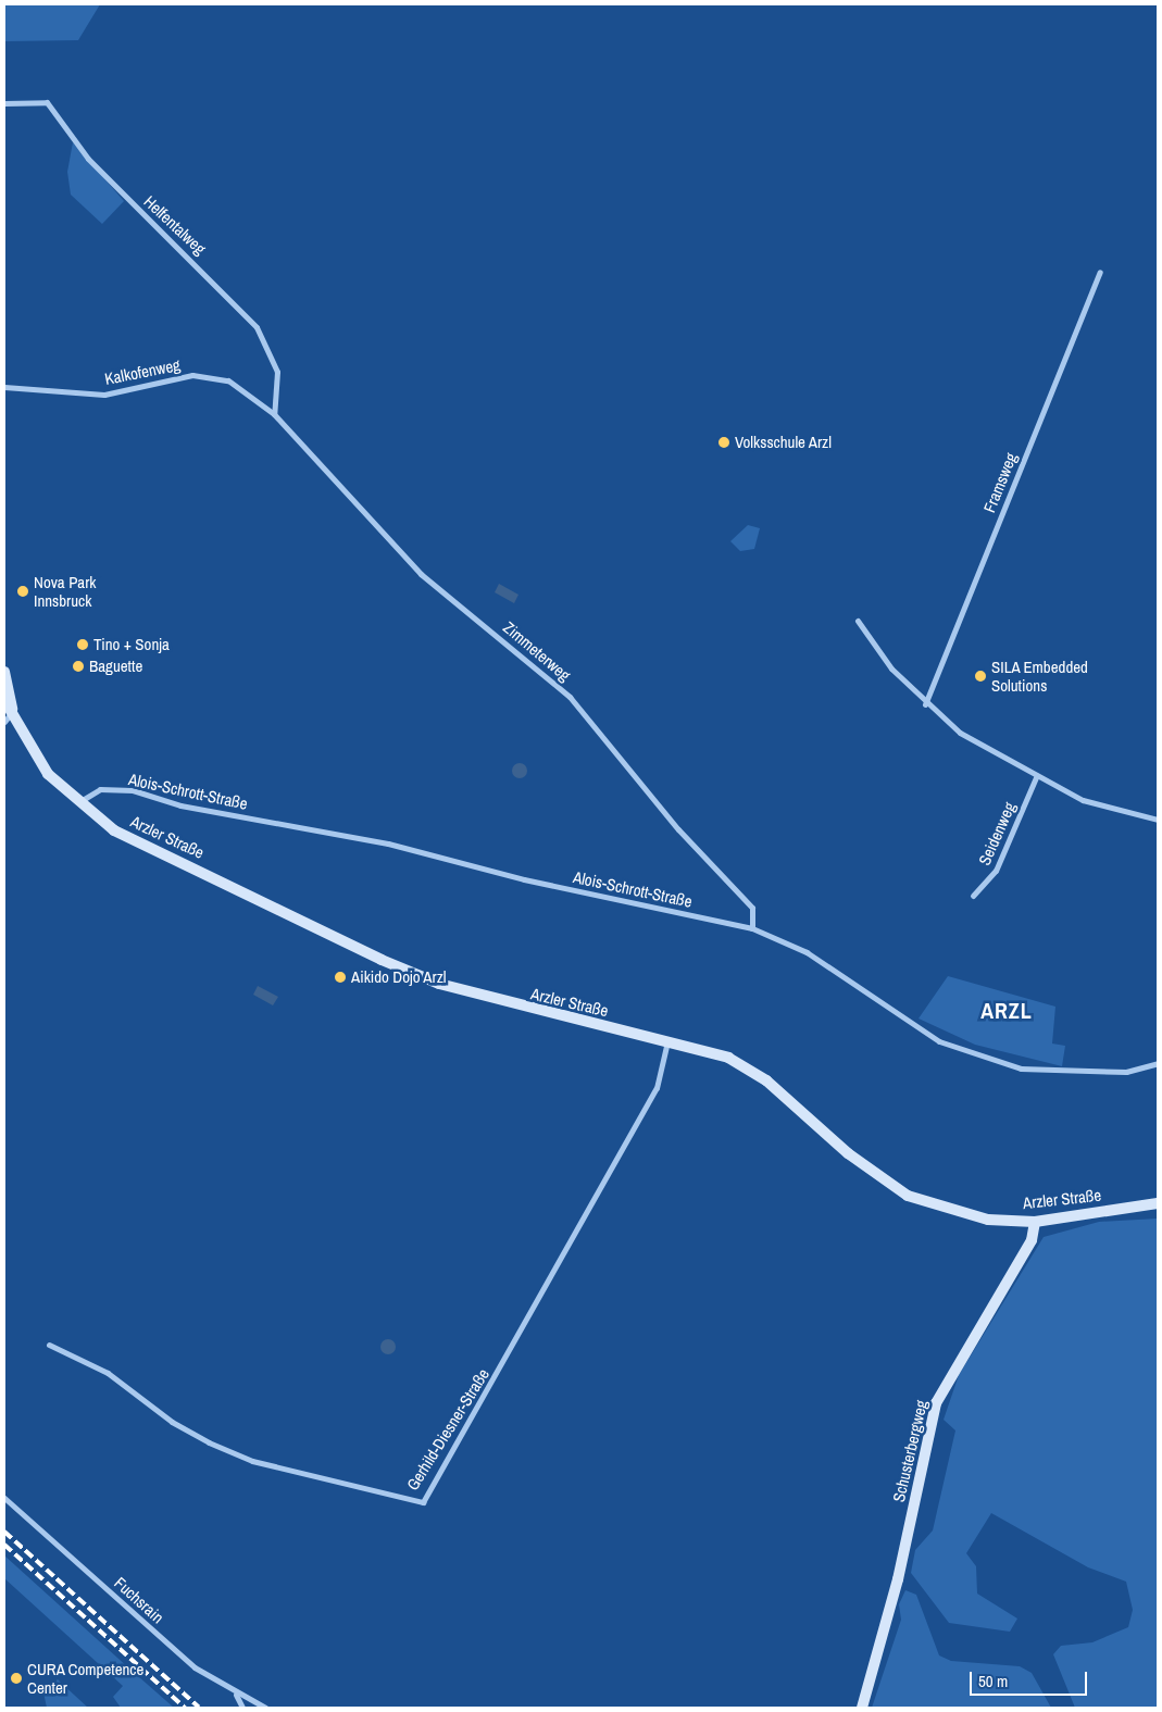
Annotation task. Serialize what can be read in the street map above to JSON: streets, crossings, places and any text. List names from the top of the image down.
{
  "streets": {
    "main road": ["Arzler Straße", "Schusterbergweg"],
    "street": [
      "Helfentalweg",
      "Kalkofenweg",
      "Framsweg",
      "Zimmeterweg",
      "Alois-Schrott-Straße",
      "Seidenweg",
      "Gerhild-Diesner-Straße",
      "Fuchsrain"
    ]
  },
  "crossings": [
    ["Helfentalweg", "Kalkofenweg"],
    ["Helfentalweg", "Zimmeterweg"],
    ["Kalkofenweg", "Zimmeterweg"],
    ["Zimmeterweg", "Alois-Schrott-Straße"],
    ["Alois-Schrott-Straße", "Arzler Straße"],
    ["Arzler Straße", "Gerhild-Diesner-Straße"],
    ["Arzler Straße", "Schusterbergweg"]
  ],
  "districts": ["ARZL"],
  "places": [
    "Volksschule Arzl",
    "Nova Park Innsbruck",
    "Tino + Sonja",
    "Baguette",
    "SILA Embedded Solutions",
    "Aikido Dojo Arzl",
    "CURA Competence Center"
  ],
  "scale_bar": "50 m"
}
